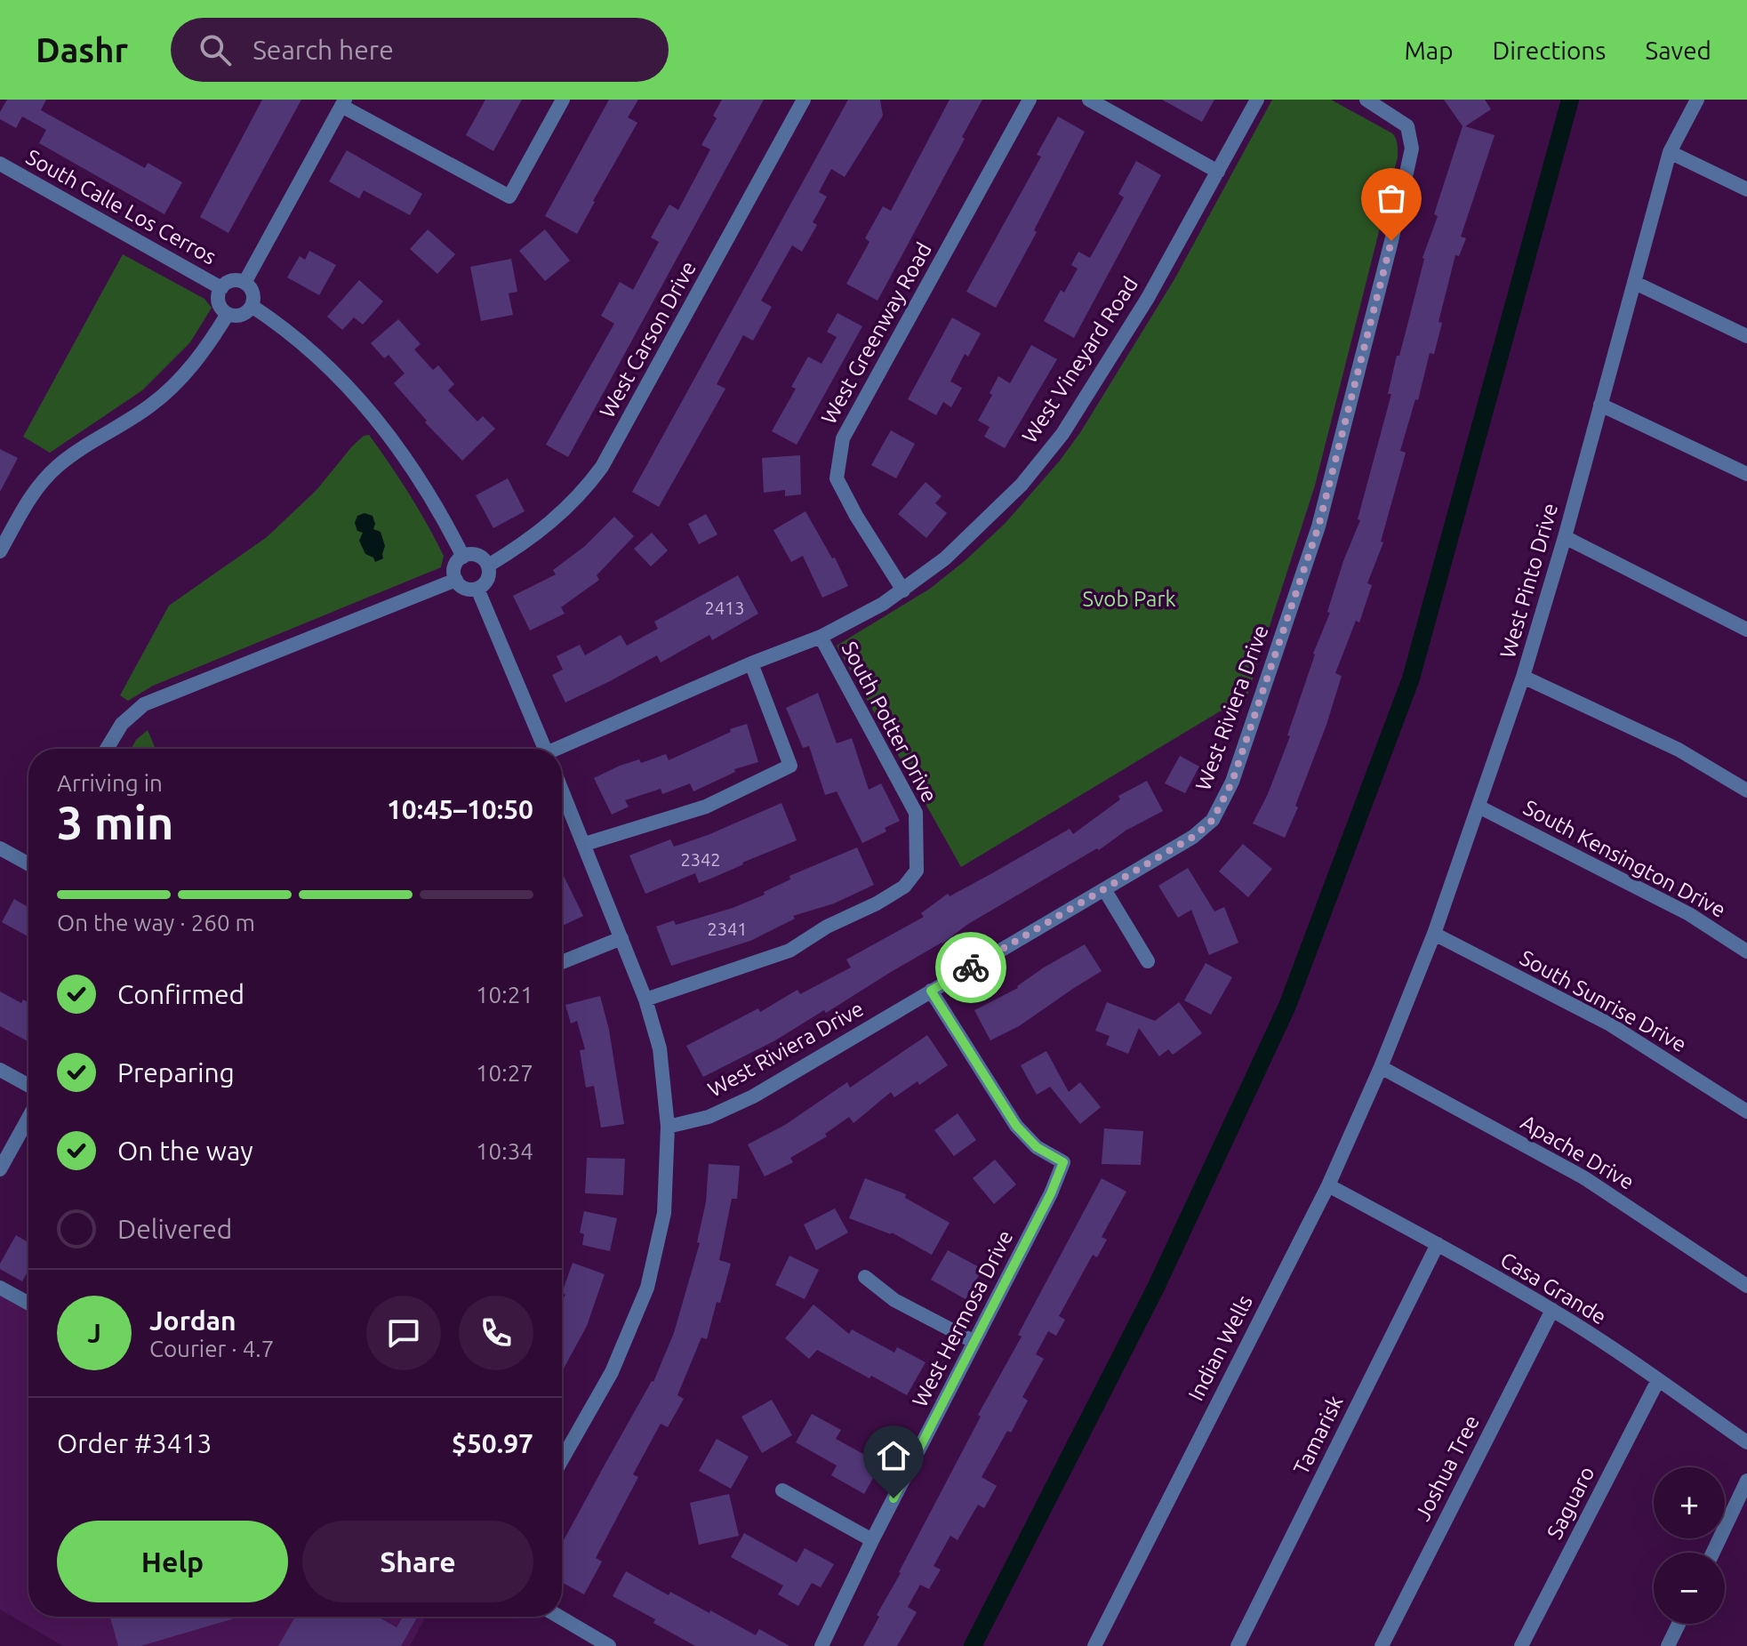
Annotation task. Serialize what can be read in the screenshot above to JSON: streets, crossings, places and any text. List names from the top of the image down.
{
  "streets": {
    "street": [
      "South Calle Los Cerros",
      "West Greenway Road",
      "West Carson Drive",
      "West Vineyard Road",
      "West Pinto Drive",
      "West Riviera Drive",
      "South Potter Drive",
      "South Kensington Drive",
      "South Sunrise Drive",
      "Apache Drive",
      "Casa Grande",
      "West Hermosa Drive",
      "Indian Wells",
      "Tamarisk",
      "Joshua Tree",
      "Saguaro"
    ]
  },
  "crossings": [
    ["West Greenway Road", "West Vineyard Road"],
    ["West Vineyard Road", "South Potter Drive"],
    ["West Pinto Drive", "South Kensington Drive"],
    ["West Pinto Drive", "South Sunrise Drive"],
    ["West Pinto Drive", "Apache Drive"],
    ["West Pinto Drive", "Indian Wells"],
    ["West Riviera Drive", "West Hermosa Drive"],
    ["Apache Drive", "Indian Wells"],
    ["Casa Grande", "Indian Wells"],
    ["Casa Grande", "Tamarisk"],
    ["Casa Grande", "Joshua Tree"],
    ["Casa Grande", "Saguaro"]
  ],
  "parks": ["Svob Park"],
  "house_numbers": ["2413", "2342", "2341"],
  "page": {
    "header": "Dashr",
    "search": "Search here",
    "nav": ["Map", "Directions", "Saved"],
    "heading": ["3 min", "Arriving in", "10:45–10:50"],
    "panel": [
      "Jordan",
      "Courier · 4.7",
      "Order #3413",
      "$50.97"
    ],
    "bar": "On the way · 260 m",
    "list": [
      ["Confirmed", "10:21"],
      ["Preparing", "10:27"],
      ["On the way", "10:34"],
      "Delivered"
    ],
    "round": "J",
    "map_buttons": ["+", "−"],
    "buttons": ["Help", "Share"]
  }
}
